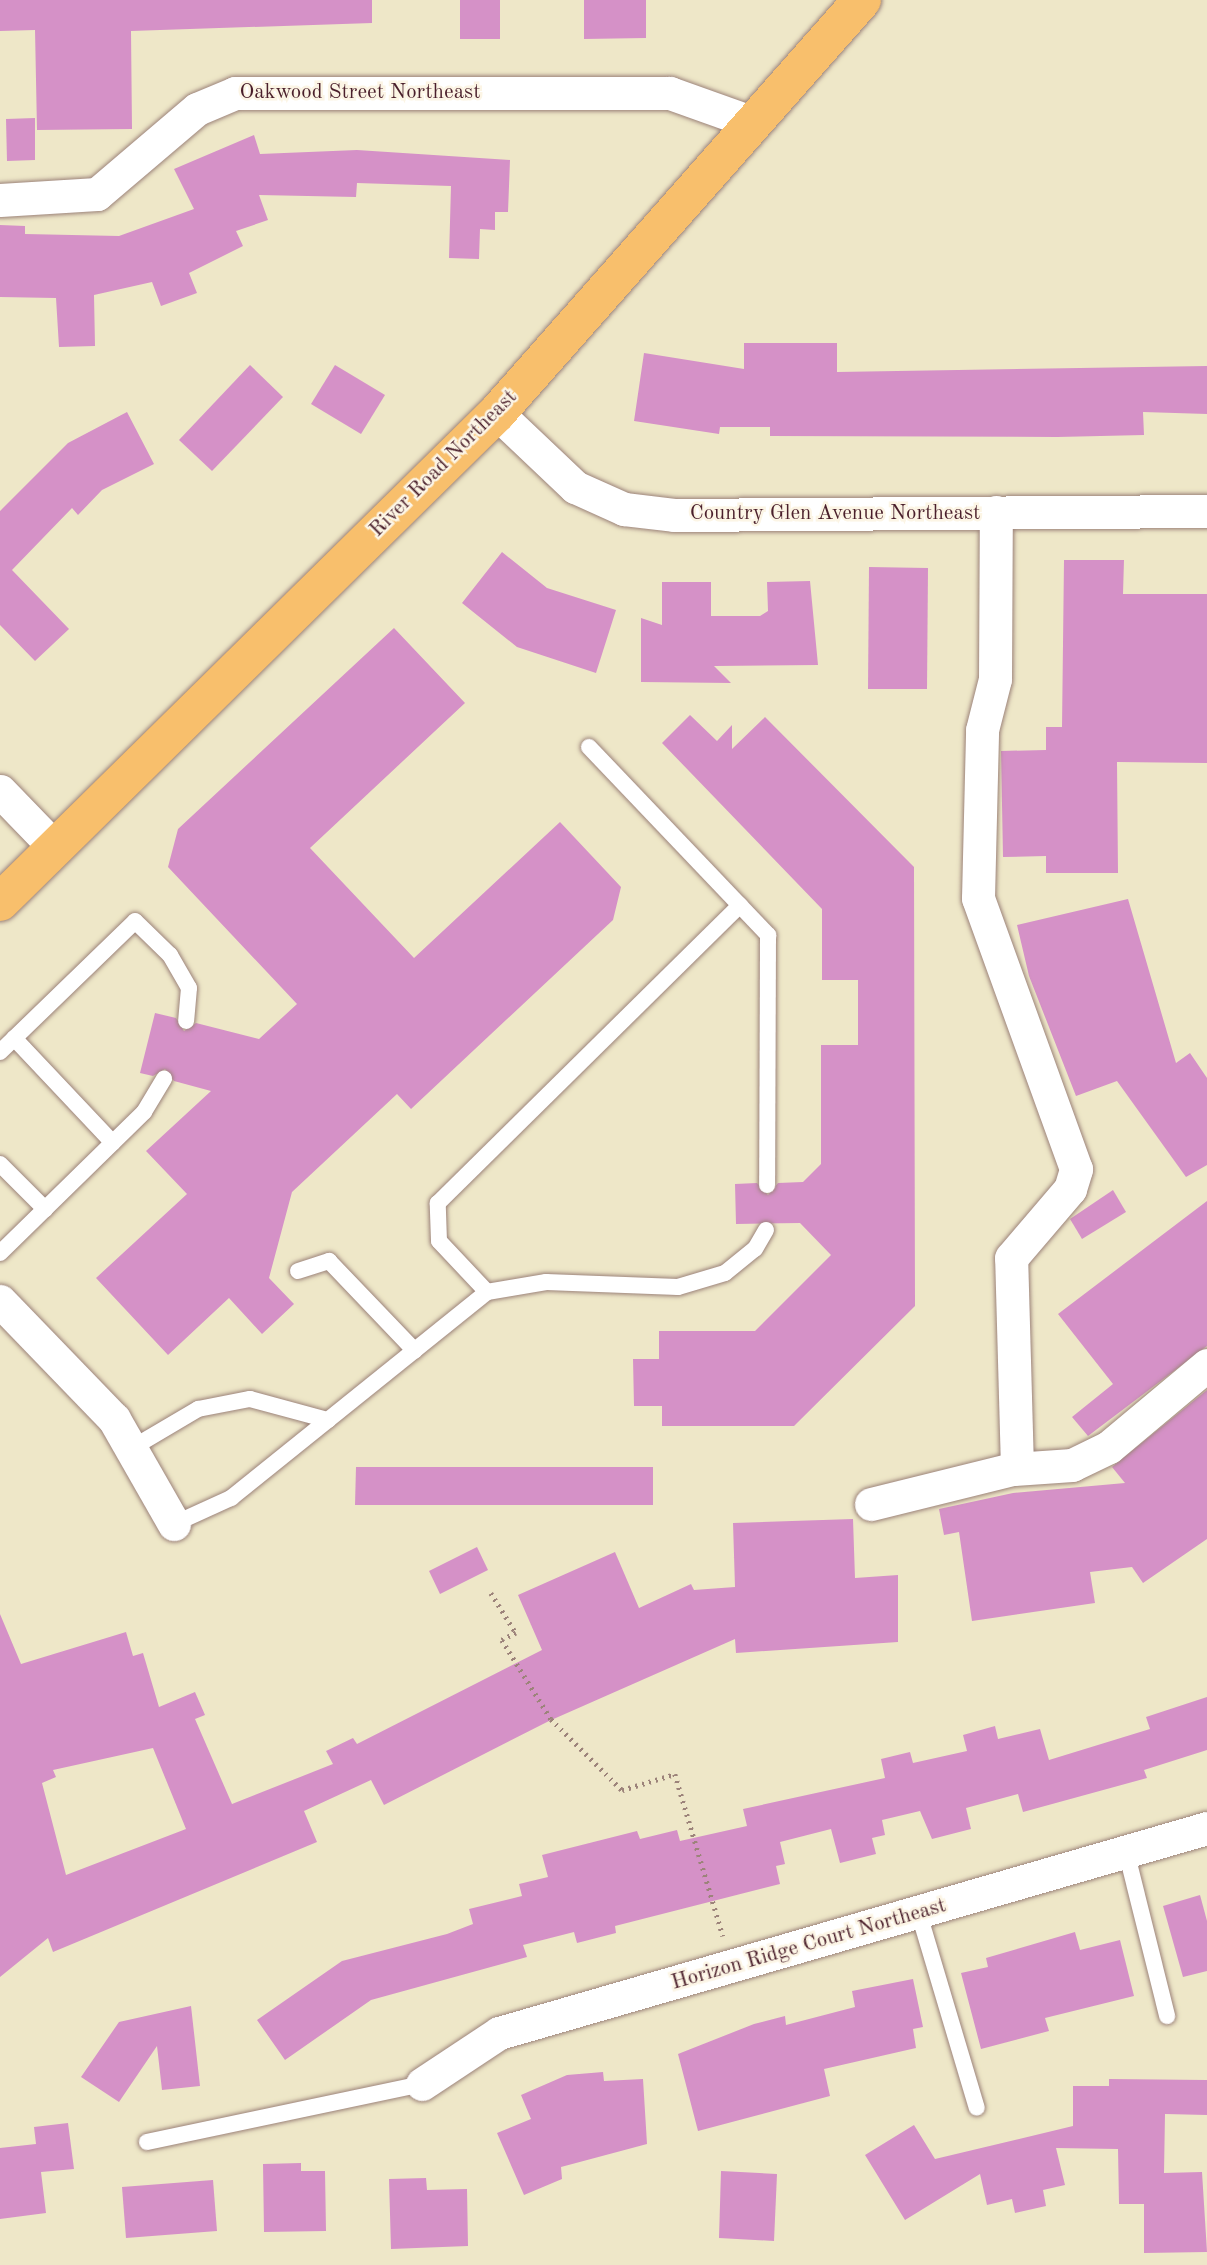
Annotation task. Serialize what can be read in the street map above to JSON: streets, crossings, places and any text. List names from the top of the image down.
{
  "streets": {
    "main road": ["River Road Northeast"],
    "street": ["Oakwood Street Northeast", "Country Glen Avenue Northeast", "Horizon Ridge Court Northeast"]
  },
  "crossings": [
    ["Oakwood Street Northeast", "River Road Northeast"],
    ["River Road Northeast", "Country Glen Avenue Northeast"]
  ]
}
